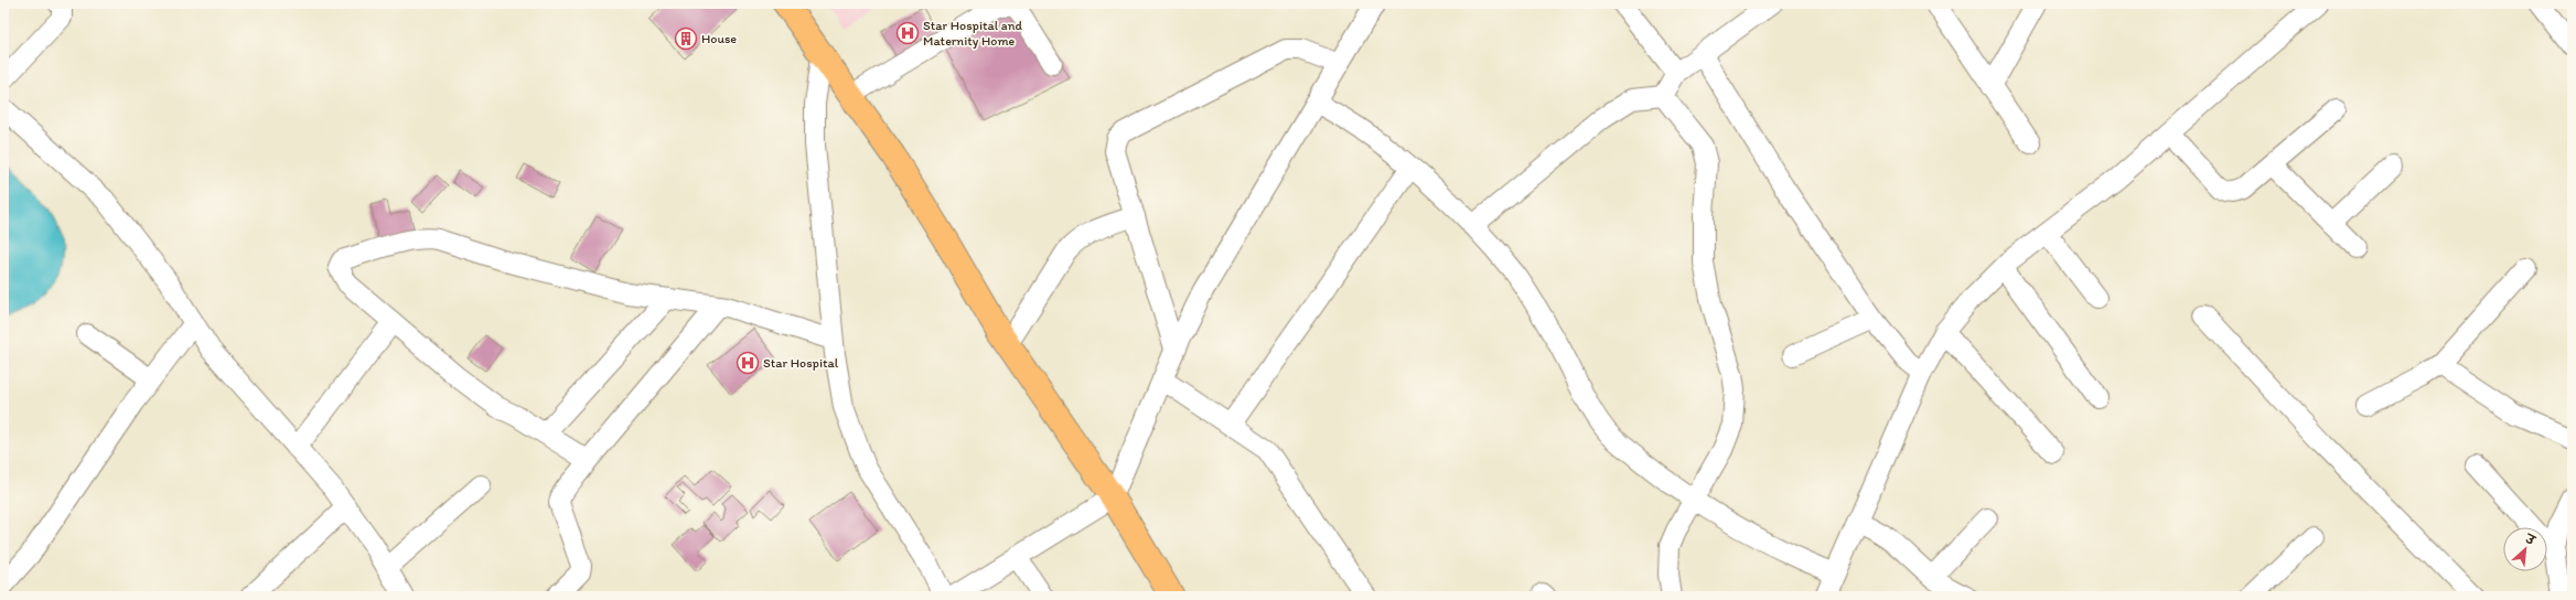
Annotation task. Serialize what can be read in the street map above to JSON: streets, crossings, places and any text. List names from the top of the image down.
{
  "places": {
    "hospital": ["Star Hospital and Maternity Home", "Star Hospital"],
    "building": ["House"]
  },
  "north": "top right"
}
